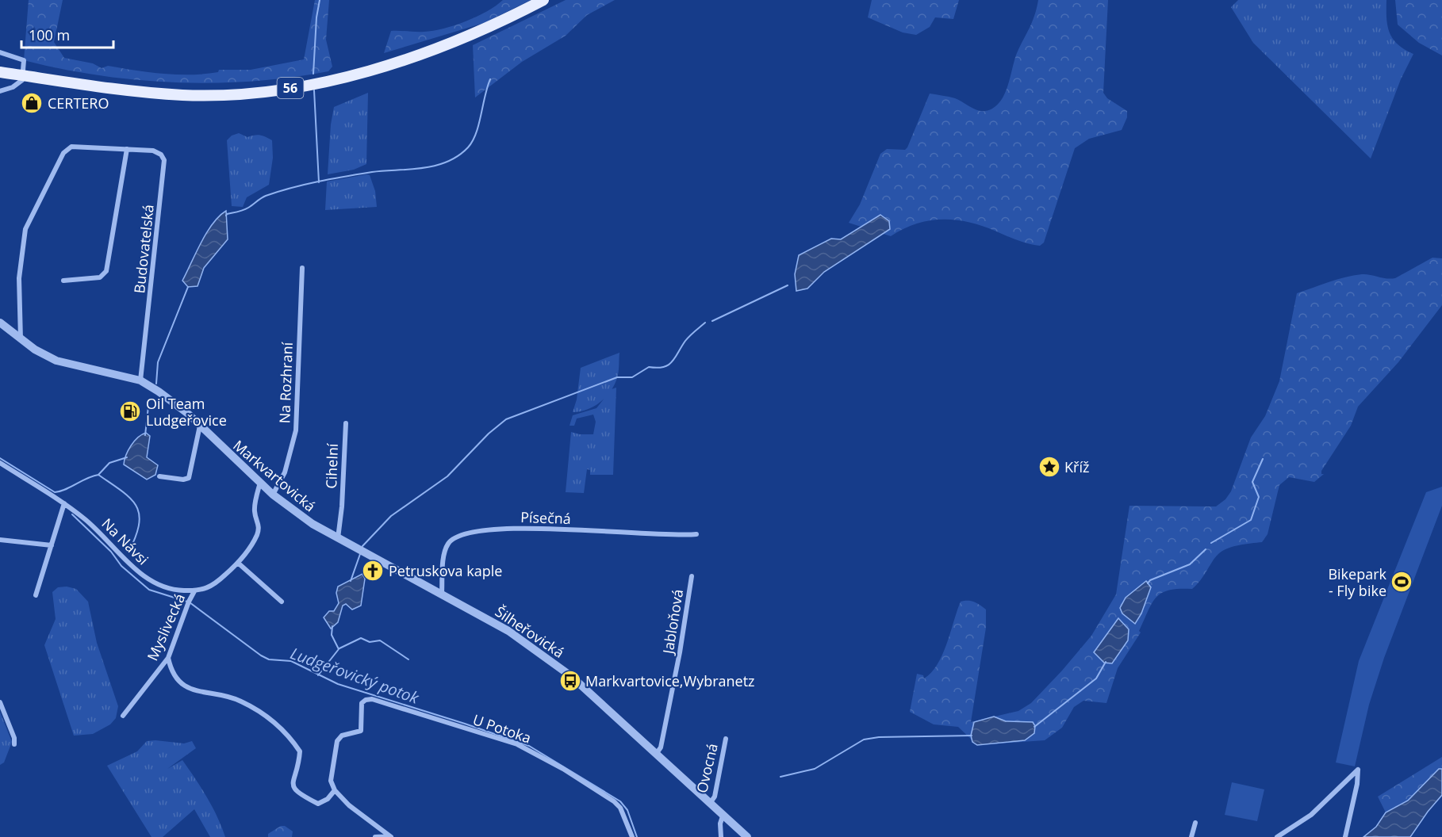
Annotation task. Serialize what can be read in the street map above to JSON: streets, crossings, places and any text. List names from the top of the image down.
{
  "streets": {
    "main road": ["56"],
    "street": [
      "Budovatelská",
      "Na Rozhraní",
      "Cihelní",
      "Markvartovická",
      "Písečná",
      "Na Návsi",
      "Jabloňová",
      "Myslivecká",
      "Šilheřovická",
      "U Potoka",
      "Ovocná"
    ]
  },
  "crossings": [
    ["Budovatelská", "Markvartovická"],
    ["Na Rozhraní", "Markvartovická"],
    ["Cihelní", "Šilheřovická"],
    ["Markvartovická", "Na Návsi"],
    ["Markvartovická", "Šilheřovická"],
    ["Písečná", "Šilheřovická"],
    ["Na Návsi", "Myslivecká"],
    ["Jabloňová", "Šilheřovická"],
    ["Šilheřovická", "Ovocná"]
  ],
  "water": ["Ludgeřovický potok"],
  "places": {
    "shop": ["CERTERO"],
    "fuel station": ["Oil Team Ludgeřovice"],
    "place": ["Kříž"],
    "church": ["Petruskova kaple"],
    "sports": ["Bikepark - Fly bike"],
    "bus stop": ["Markvartovice,Wybranetz"]
  },
  "scale_bar": "100 m"
}
